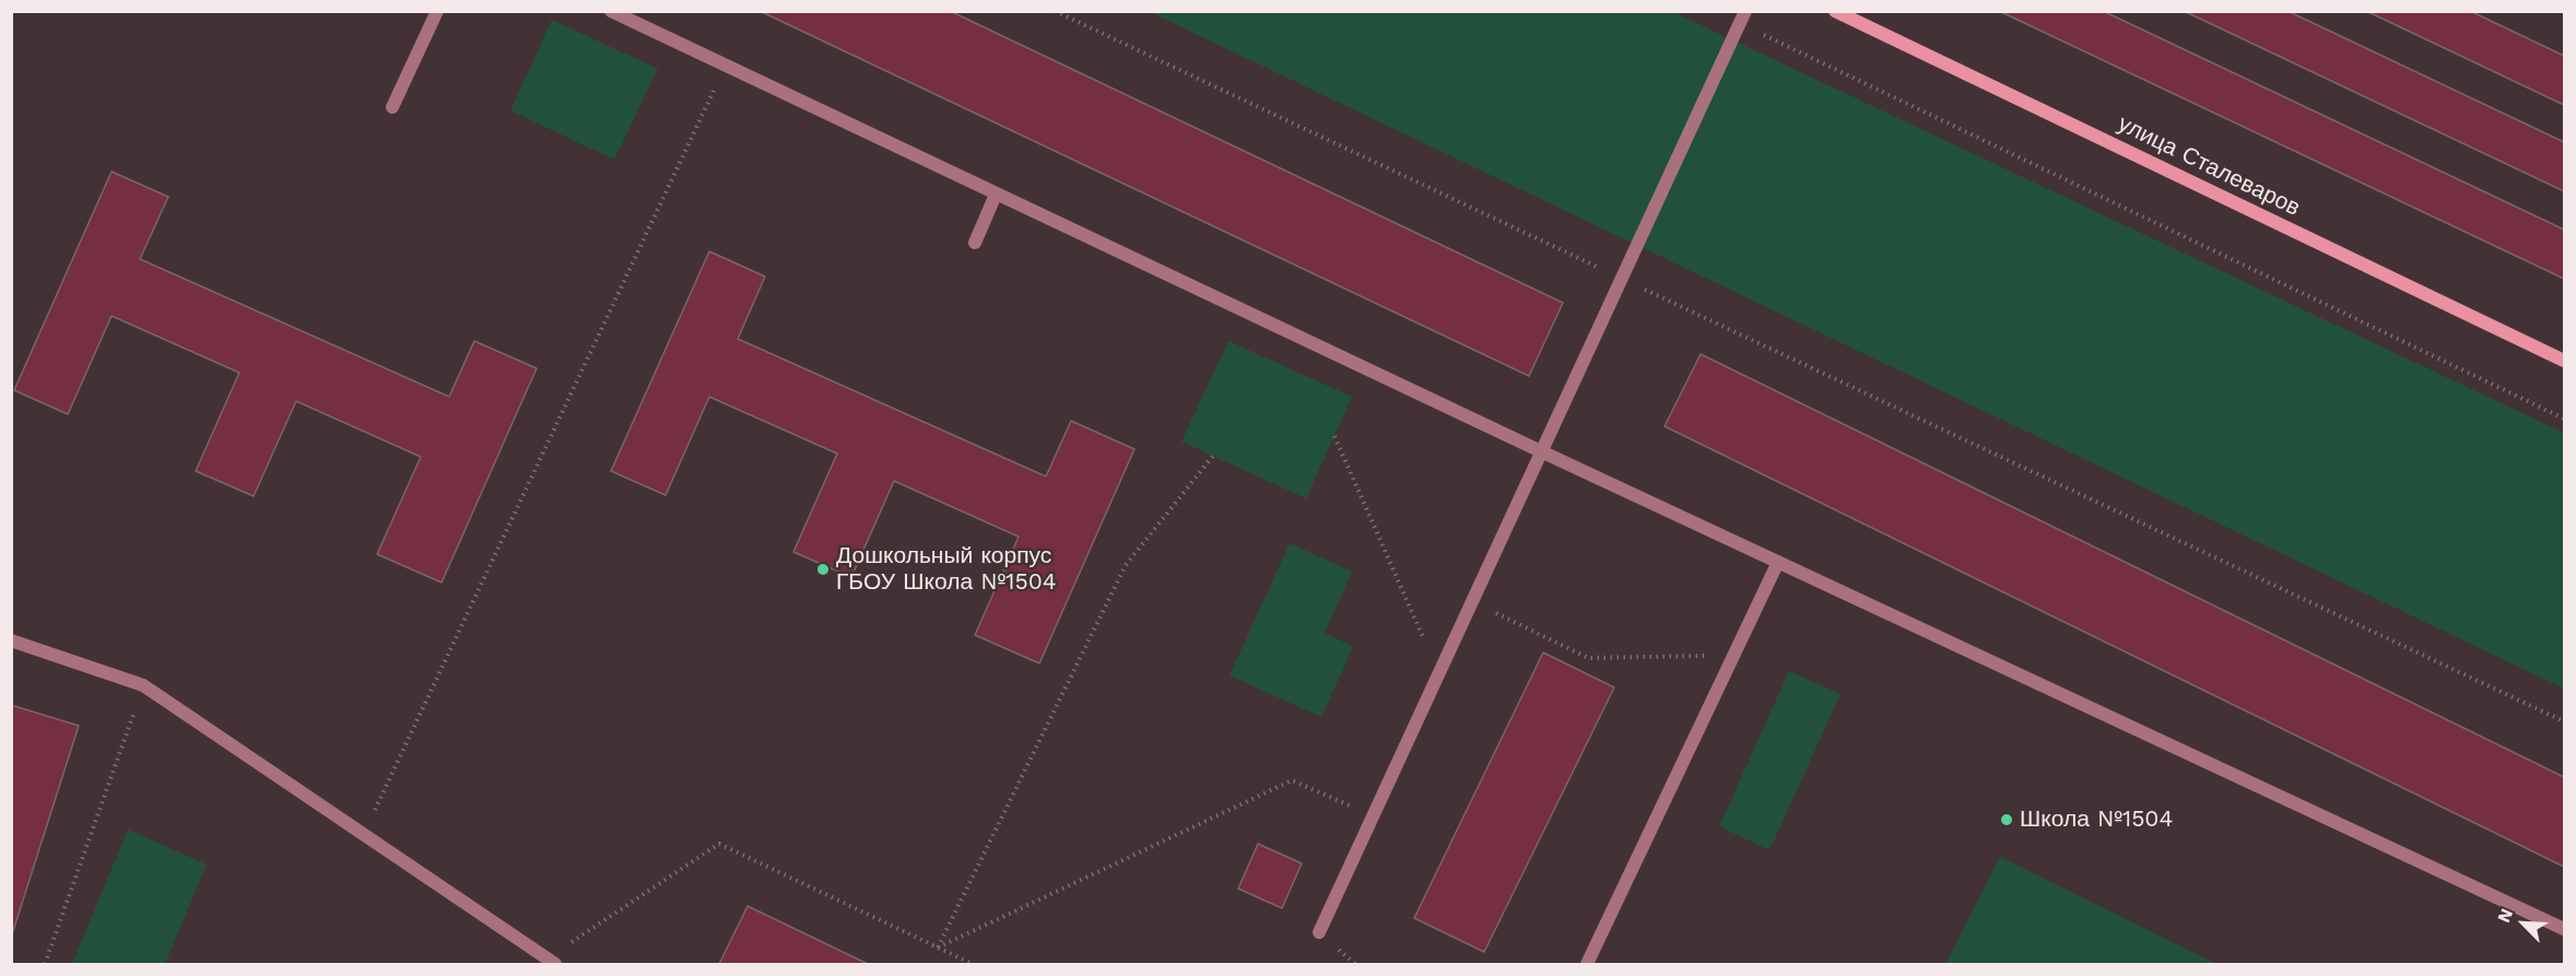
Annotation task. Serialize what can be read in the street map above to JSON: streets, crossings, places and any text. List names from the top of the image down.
{
  "streets": {
    "main road": ["улица Сталеваров"]
  },
  "places": ["Дошкольный корпус ГБОУ Школа №1504", "Школа №1504"],
  "north": "top left"
}
